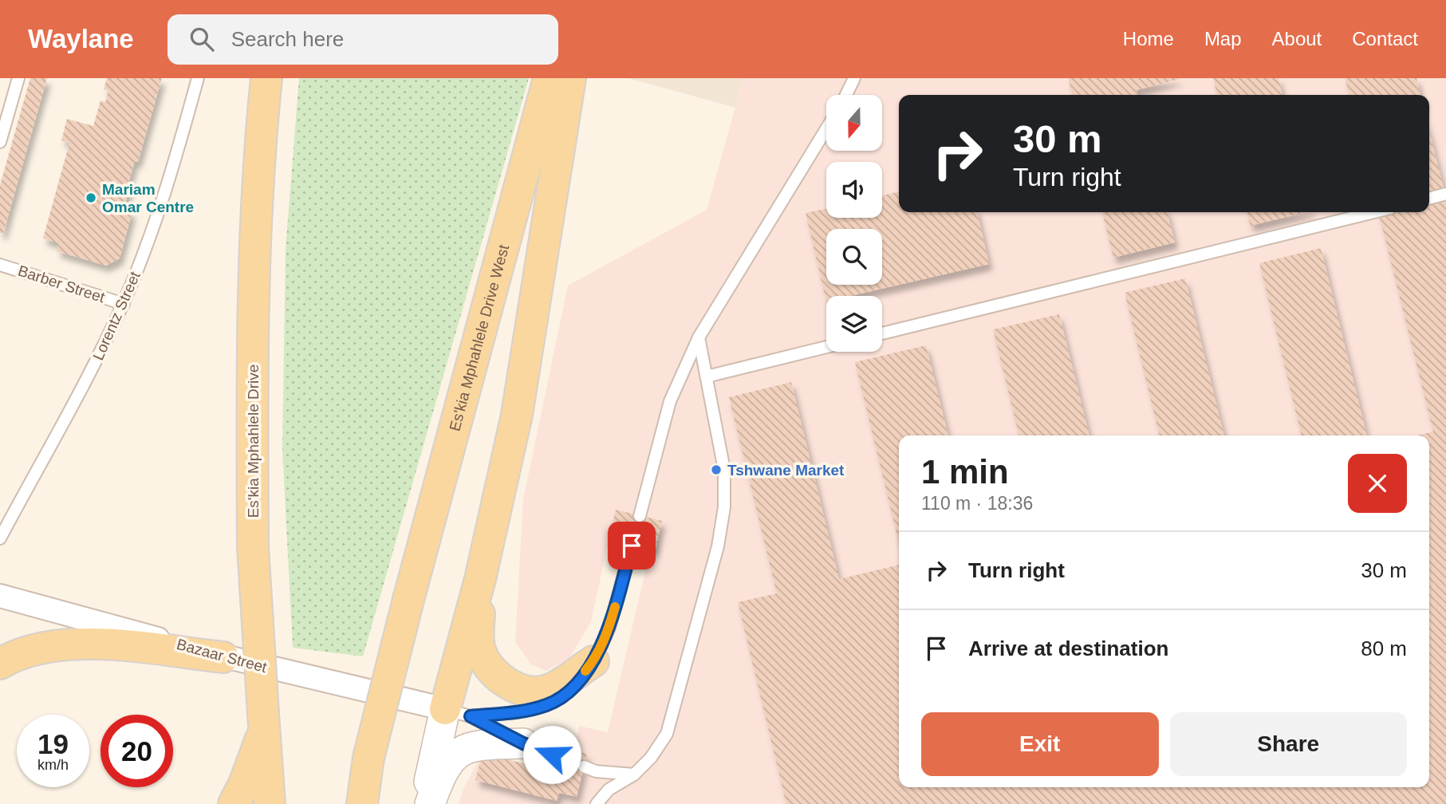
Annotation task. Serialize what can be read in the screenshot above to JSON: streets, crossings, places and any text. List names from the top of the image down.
{
  "streets": {
    "main road": ["Es'kia Mphahlele Drive West", "Es'kia Mphahlele Drive"],
    "street": ["Bazaar Street"],
    "lane": ["Barber Street", "Lorentz Street"]
  },
  "crossings": [
    ["Barber Street", "Lorentz Street"]
  ],
  "places": ["Mariam Omar Centre", "Tshwane Market"],
  "north": "bottom",
  "page": {
    "header": "Waylane",
    "search": "Search here",
    "nav": [
      "Home",
      "Map",
      "About",
      "Contact"
    ],
    "turn": ["30 m", "Turn right"],
    "heading": ["1 min", "110 m · 18:36"],
    "list": [
      {
        "name": "Turn right",
        "value": "30 m"
      },
      {
        "name": "Arrive at destination",
        "value": "80 m"
      }
    ],
    "buttons": ["Exit", "Share"],
    "speed": "19 km/h",
    "limit": "20"
  }
}
